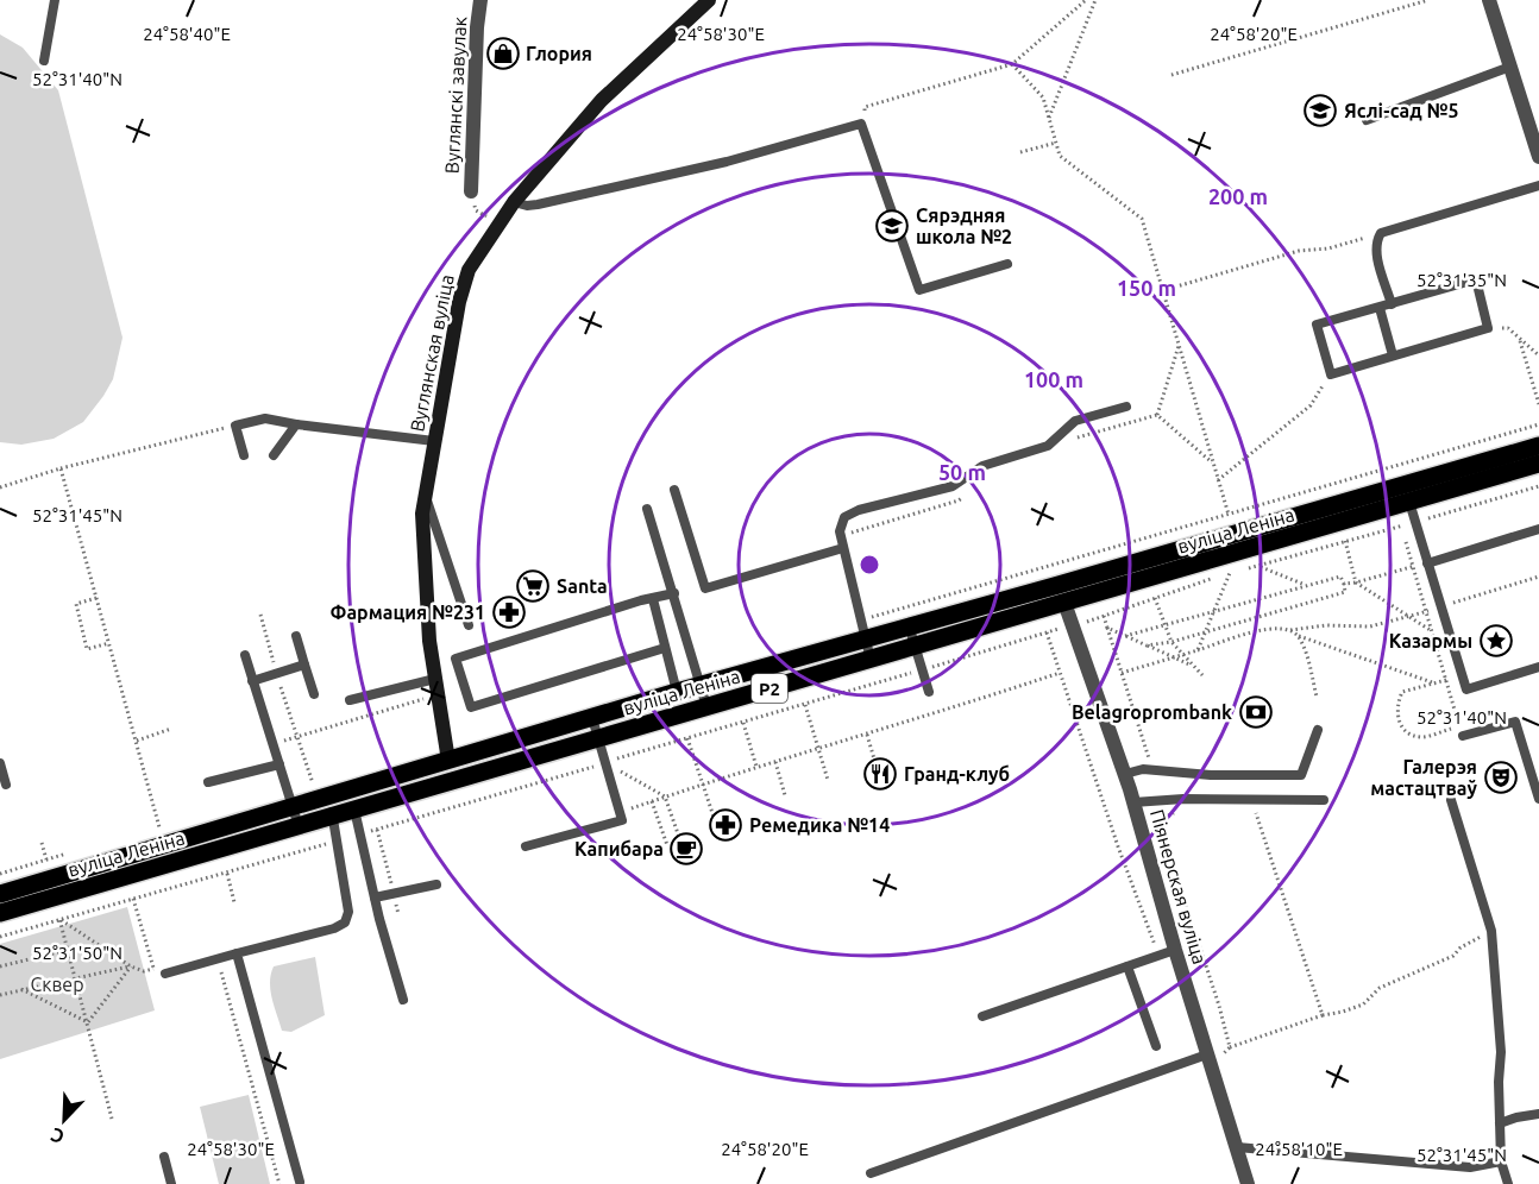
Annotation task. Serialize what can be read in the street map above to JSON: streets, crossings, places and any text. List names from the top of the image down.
{
  "streets": {
    "main road": ["вуліца Леніна", "Р2"],
    "street": ["Вуглянскі завулак", "Вуглянская вуліца", "Піянерская вуліца"]
  },
  "crossings": [
    ["Вуглянская вуліца", "вуліца Леніна"],
    ["вуліца Леніна", "Піянерская вуліца"]
  ],
  "parks": ["Сквер"],
  "places": {
    "shop": ["Глория"],
    "school or university": ["Яслі-сад №5", "Сярэдняя школа №2"],
    "supermarket": ["Santa"],
    "pharmacy": ["Фармация №231", "Ремедика №14"],
    "place": ["Казармы"],
    "bank": ["Belagroprombank"],
    "restaurant": ["Гранд-клуб"],
    "theatre": ["Галерэя мастацтваў"],
    "cafe": ["Капибара"]
  },
  "north": "bottom left",
  "coordinates": [
    "24°58'40\"E",
    "24°58'30\"E",
    "24°58'20\"E",
    "52°31'40\"N",
    "52°31'35\"N",
    "52°31'45\"N",
    "52°31'50\"N",
    "24°58'10\"E"
  ],
  "rings": [
    "200 m",
    "150 m",
    "100 m",
    "50 m"
  ]
}
